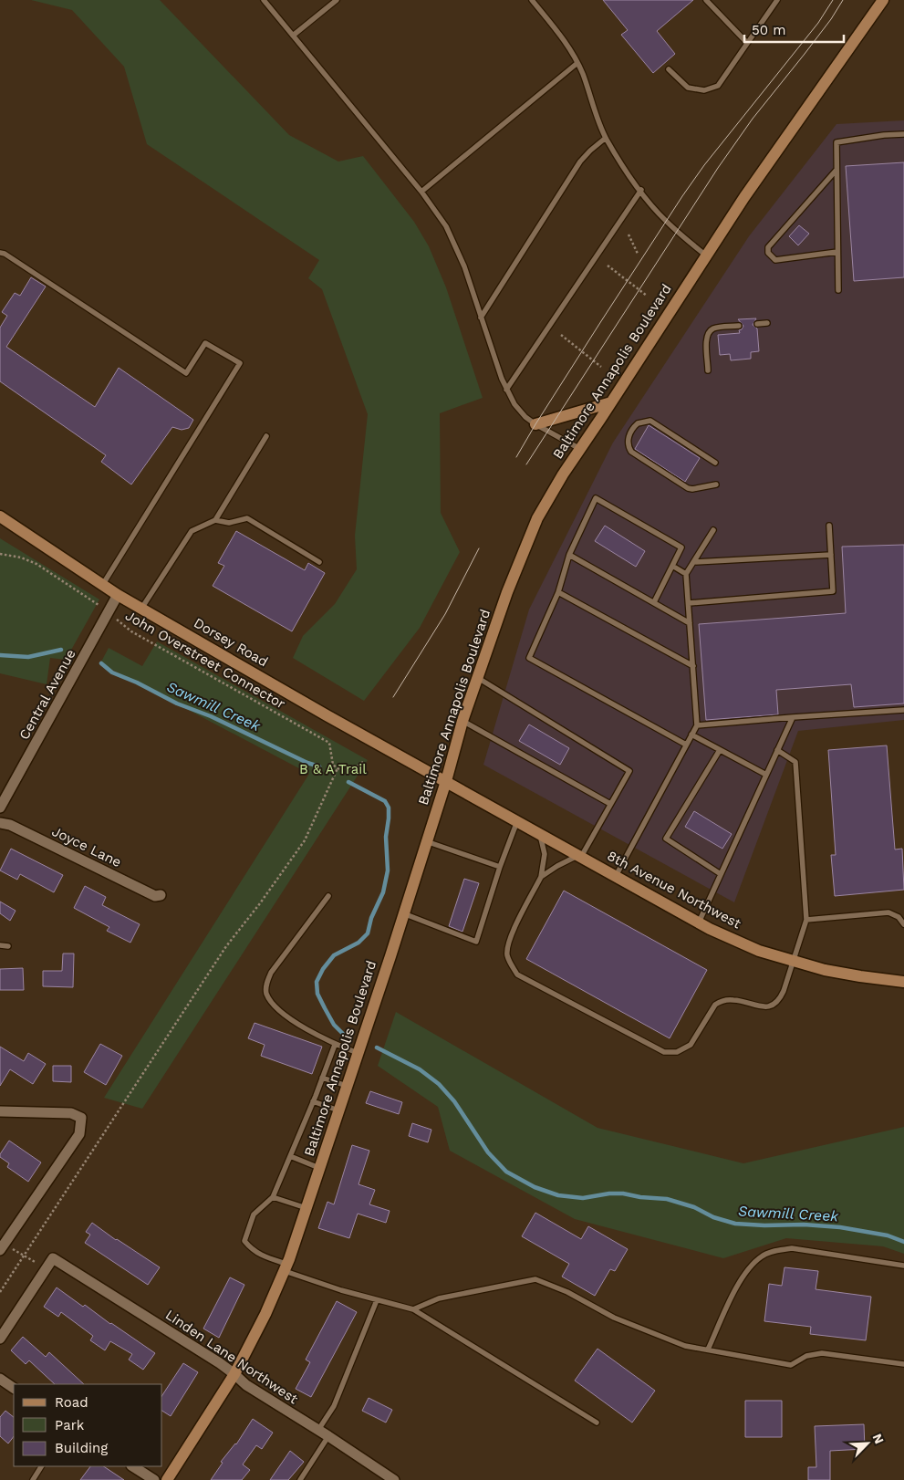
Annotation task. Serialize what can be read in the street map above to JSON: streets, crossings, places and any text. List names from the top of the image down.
{
  "streets": {
    "main road": ["Baltimore Annapolis Boulevard", "Dorsey Road", "8th Avenue Northwest"],
    "street": ["Central Avenue", "Joyce Lane", "Linden Lane Northwest"],
    "path": ["John Overstreet Connector"]
  },
  "crossings": [
    ["Baltimore Annapolis Boulevard", "Dorsey Road"],
    ["Baltimore Annapolis Boulevard", "8th Avenue Northwest"],
    ["Baltimore Annapolis Boulevard", "Linden Lane Northwest"],
    ["Dorsey Road", "Central Avenue"],
    ["Dorsey Road", "8th Avenue Northwest"],
    ["John Overstreet Connector", "Central Avenue"]
  ],
  "water": ["Sawmill Creek"],
  "parks": ["B & A Trail"],
  "legend": ["Road", "Park", "Building"],
  "scale_bar": "50 m",
  "north": "top right"
}
